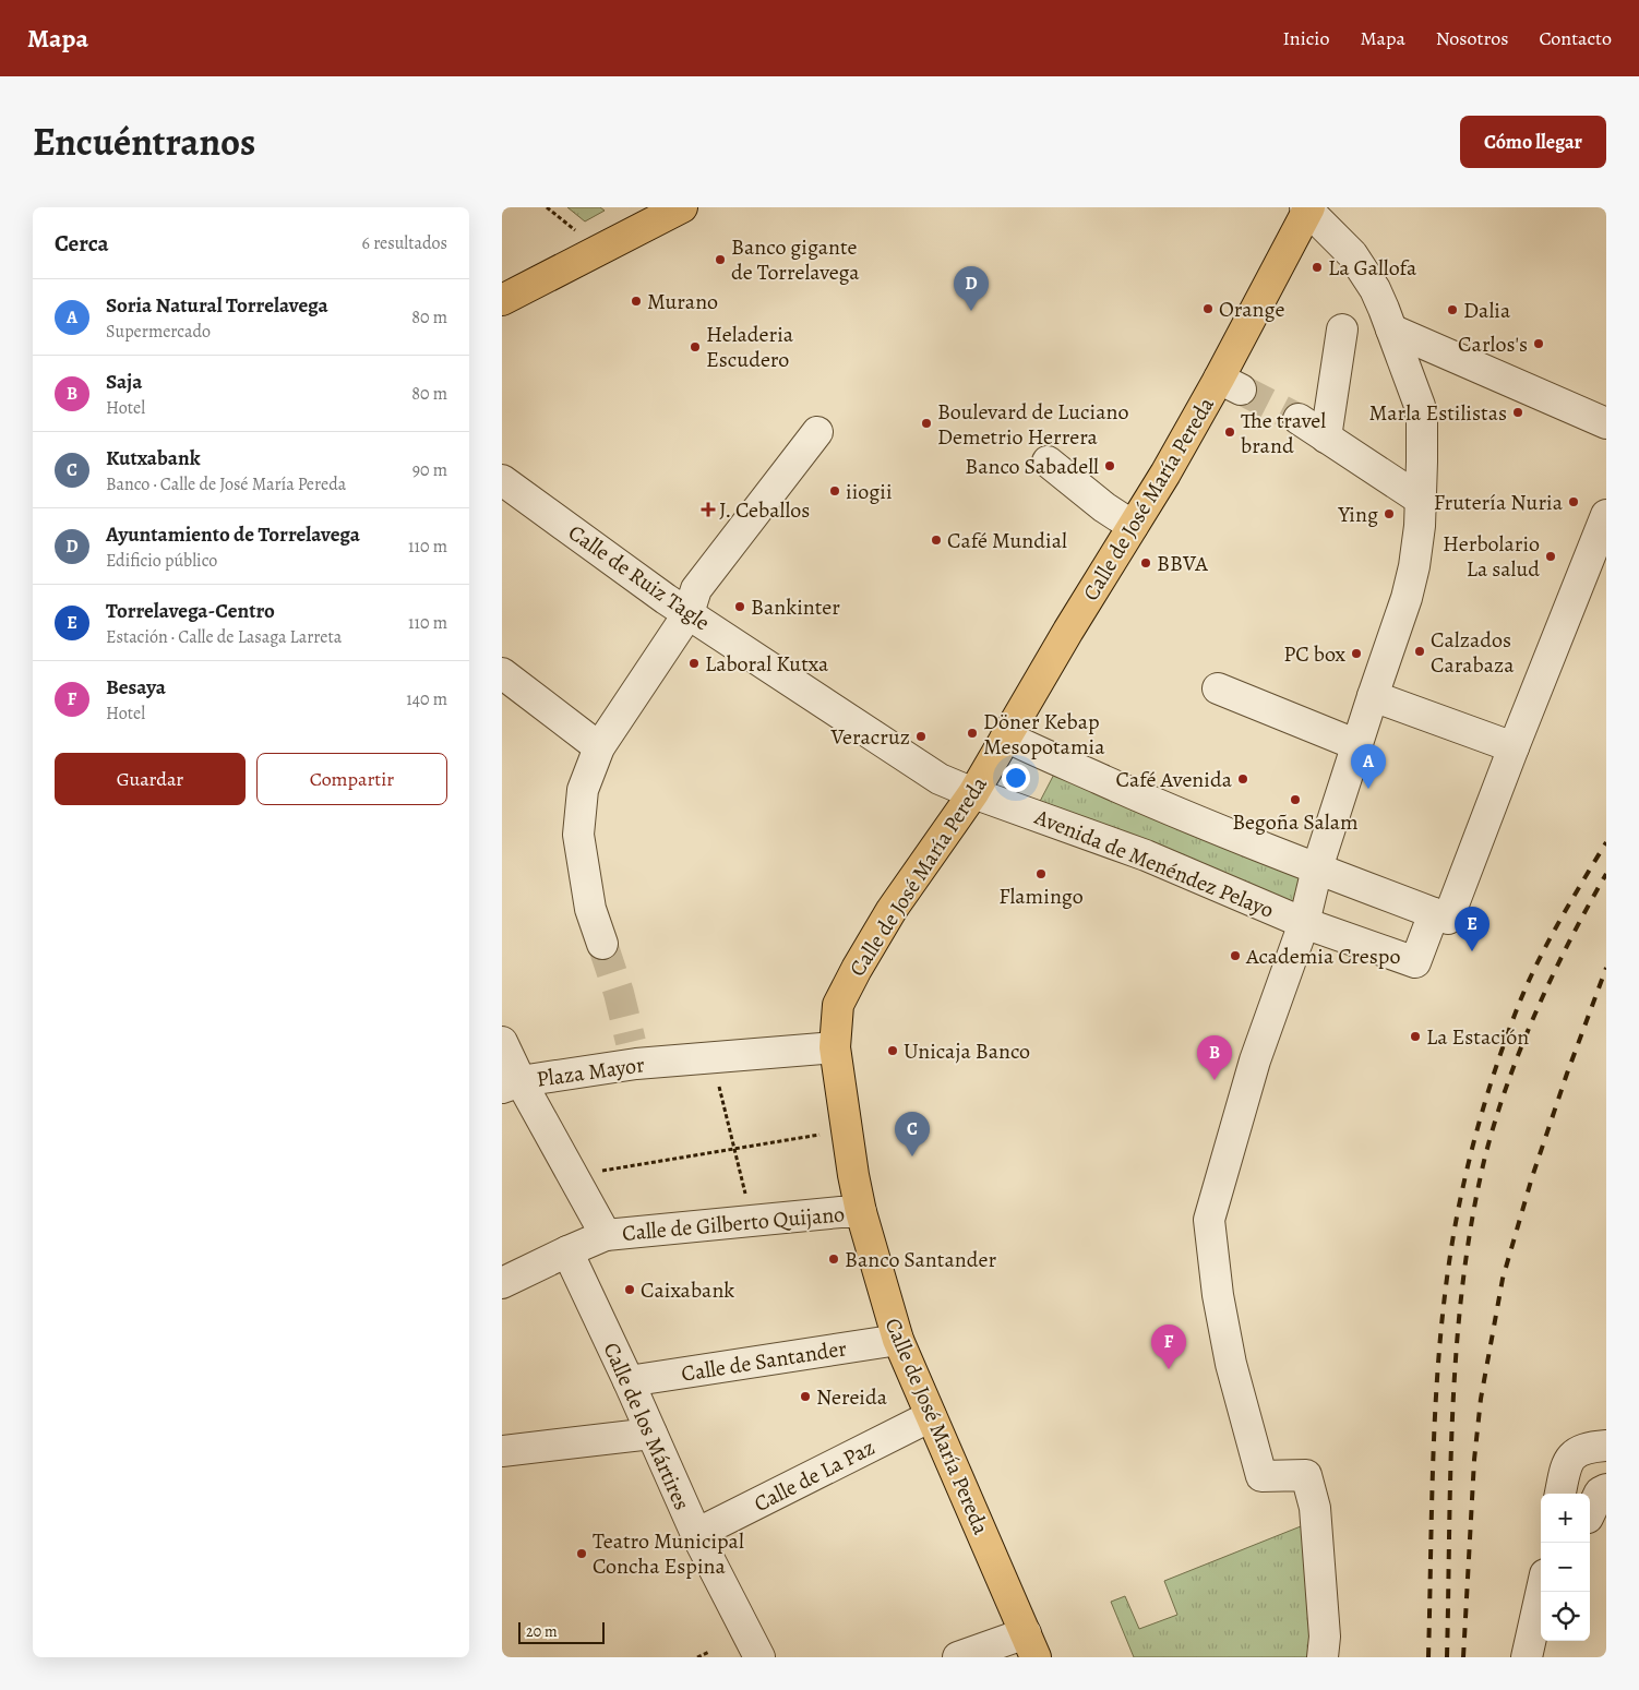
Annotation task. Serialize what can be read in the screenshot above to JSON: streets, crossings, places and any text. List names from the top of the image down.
{
  "streets": {
    "highway": ["Calle de José María Pereda"],
    "street": [
      "Calle de Ruiz Tagle",
      "Avenida de Menéndez Pelayo",
      "Plaza Mayor",
      "Calle de Gilberto Quijano",
      "Calle de Santander",
      "Calle de los Mártires",
      "Calle de La Paz"
    ]
  },
  "crossings": [
    ["Calle de José María Pereda", "Calle de Ruiz Tagle"],
    ["Calle de José María Pereda", "Avenida de Menéndez Pelayo"],
    ["Calle de José María Pereda", "Plaza Mayor"],
    ["Calle de José María Pereda", "Calle de Gilberto Quijano"],
    ["Calle de José María Pereda", "Calle de Santander"],
    ["Calle de José María Pereda", "Calle de La Paz"],
    ["Calle de Ruiz Tagle", "Avenida de Menéndez Pelayo"],
    ["Plaza Mayor", "Calle de Gilberto Quijano"],
    ["Calle de Gilberto Quijano", "Calle de los Mártires"],
    ["Calle de Santander", "Calle de los Mártires"],
    ["Calle de los Mártires", "Calle de La Paz"]
  ],
  "places": {
    "other": [
      "Banco gigante de Torrelavega",
      "La Gallofa",
      "Murano",
      "Orange",
      "Dalia",
      "Carlos's",
      "Heladeria Escudero",
      "Marla Estilistas",
      "Boulevard de Luciano Demetrio Herrera",
      "The travel brand",
      "Banco Sabadell",
      "iiogii",
      "Frutería Nuria",
      "Ying",
      "Café Mundial",
      "Herbolario La salud",
      "BBVA",
      "Bankinter",
      "Calzados Carabaza",
      "PC box",
      "Laboral Kutxa",
      "Döner Kebap Mesopotamia",
      "Veracruz",
      "Café Avenida",
      "Begoña Salam",
      "Flamingo",
      "Academia Crespo",
      "La Estación",
      "Unicaja Banco",
      "Banco Santander",
      "Caixabank",
      "Nereida",
      "Teatro Municipal Concha Espina"
    ],
    "health": ["J. Ceballos"]
  },
  "scale_bar": "20 m",
  "page": {
    "header": "Mapa",
    "nav": [
      "Inicio",
      "Mapa",
      "Nosotros",
      "Contacto"
    ],
    "title": "Encuéntranos",
    "buttons": [
      "Cómo llegar",
      ["Guardar", "Compartir"]
    ],
    "heading": ["Cerca", "6 resultados"],
    "pins": [
      "D",
      "A",
      "E",
      "B",
      "C",
      "F"
    ],
    "list": [
      {
        "mark": "A",
        "name": "Soria Natural Torrelavega",
        "note": "Supermercado",
        "value": "80 m"
      },
      {
        "mark": "B",
        "name": "Saja",
        "note": "Hotel",
        "value": "80 m"
      },
      {
        "mark": "C",
        "name": "Kutxabank",
        "note": "Banco · Calle de José María Pereda",
        "value": "90 m"
      },
      {
        "mark": "D",
        "name": "Ayuntamiento de Torrelavega",
        "note": "Edificio público",
        "value": "110 m"
      },
      {
        "mark": "E",
        "name": "Torrelavega-Centro",
        "note": "Estación · Calle de Lasaga Larreta",
        "value": "110 m"
      },
      {
        "mark": "F",
        "name": "Besaya",
        "note": "Hotel",
        "value": "140 m"
      }
    ],
    "map_buttons": ["+", "−"],
    "scale": "20 m"
  }
}
